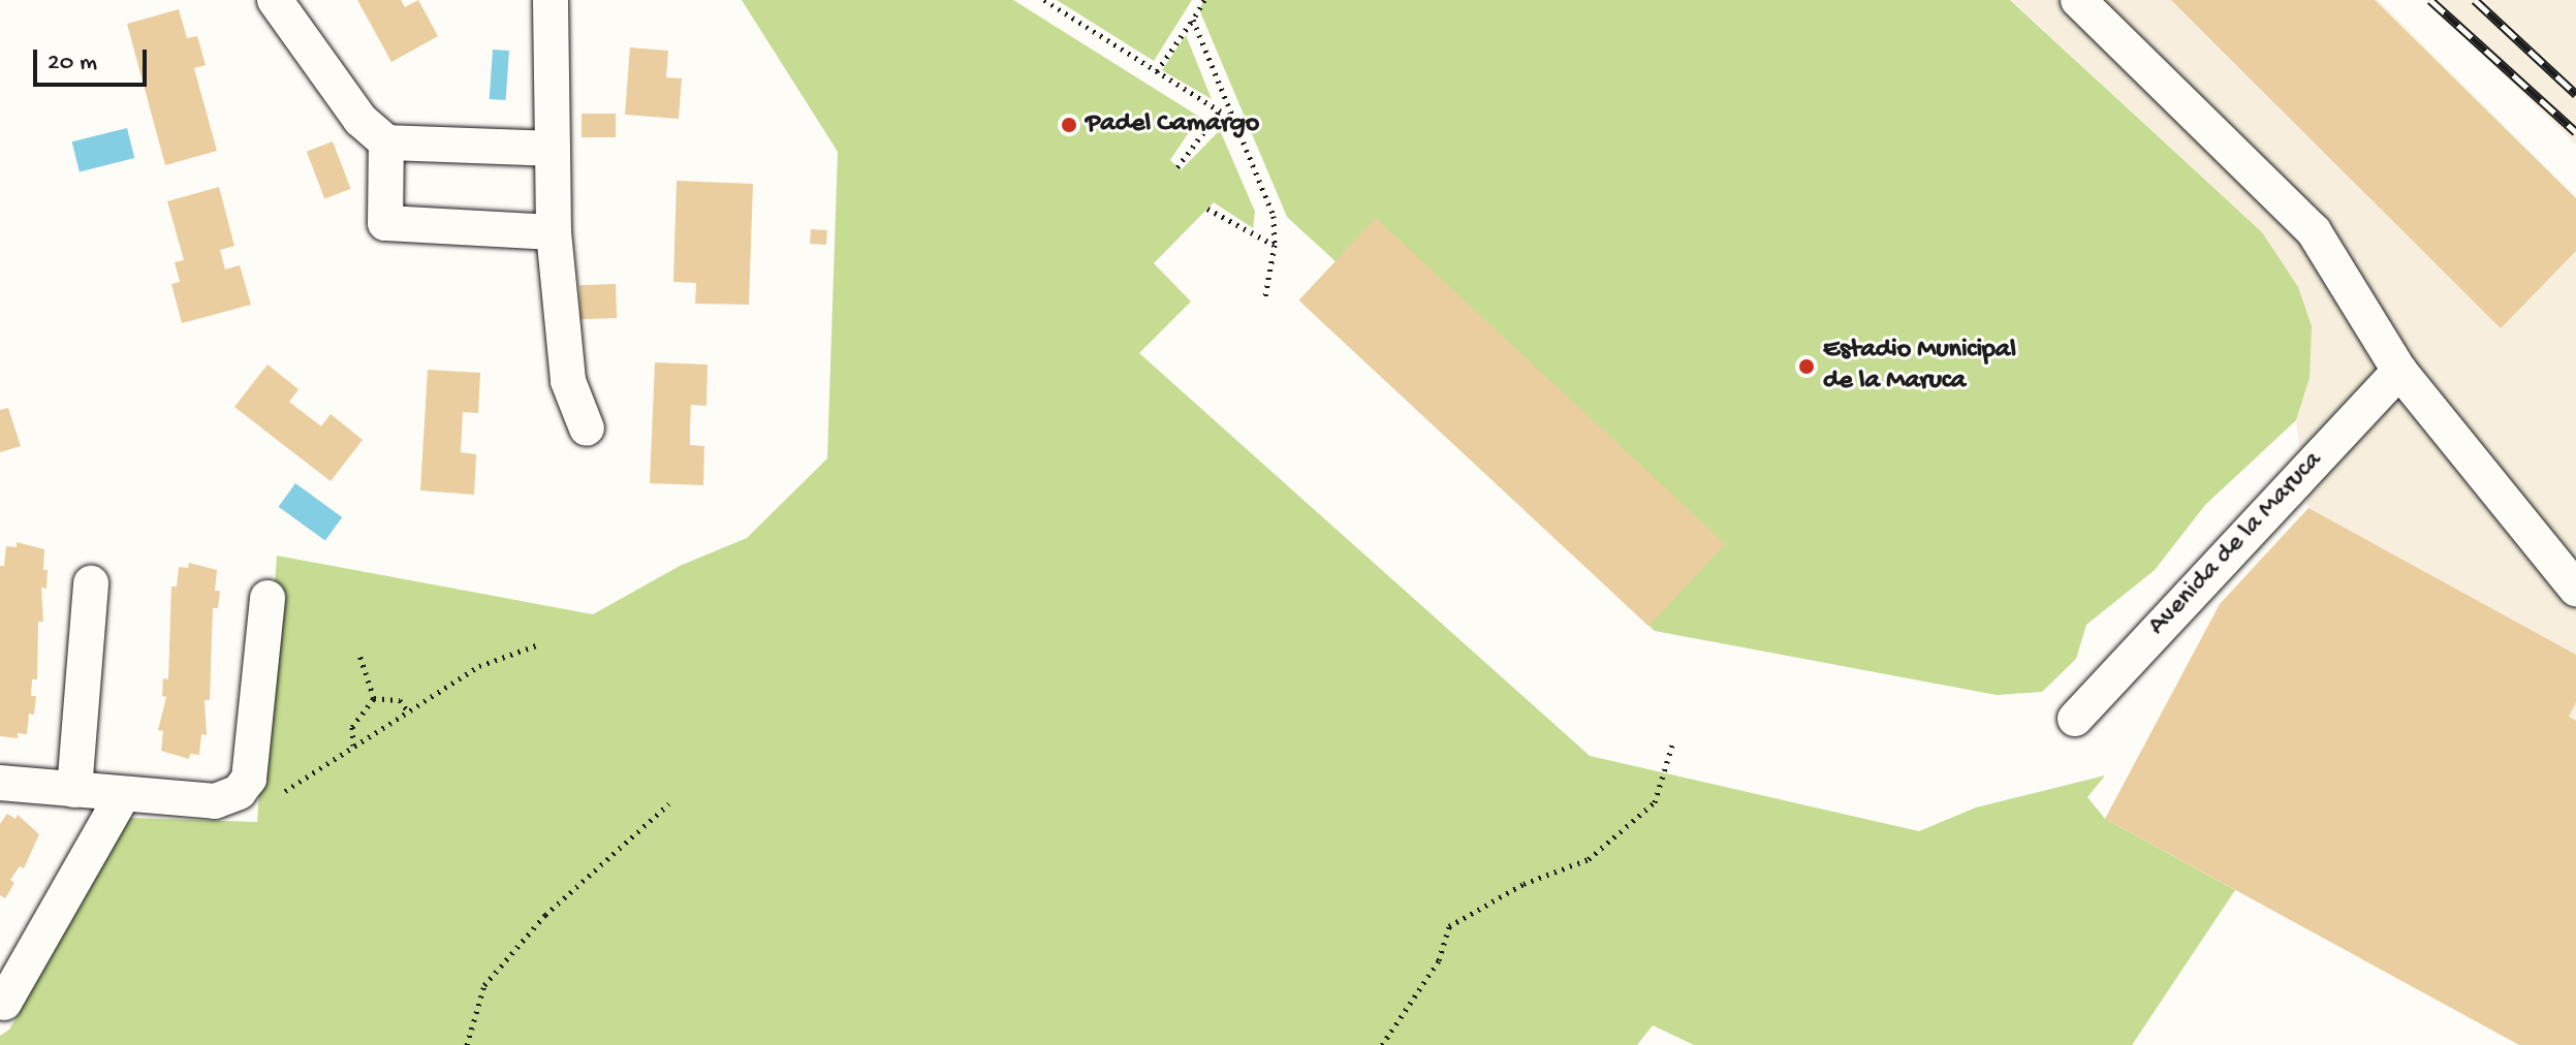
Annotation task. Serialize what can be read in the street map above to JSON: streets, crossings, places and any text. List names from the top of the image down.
{
  "streets": {
    "street": ["Avenida de la Maruca"]
  },
  "places": ["Padel Camargo", "Estadio Municipal de la Maruca"],
  "scale_bar": "20 m"
}
